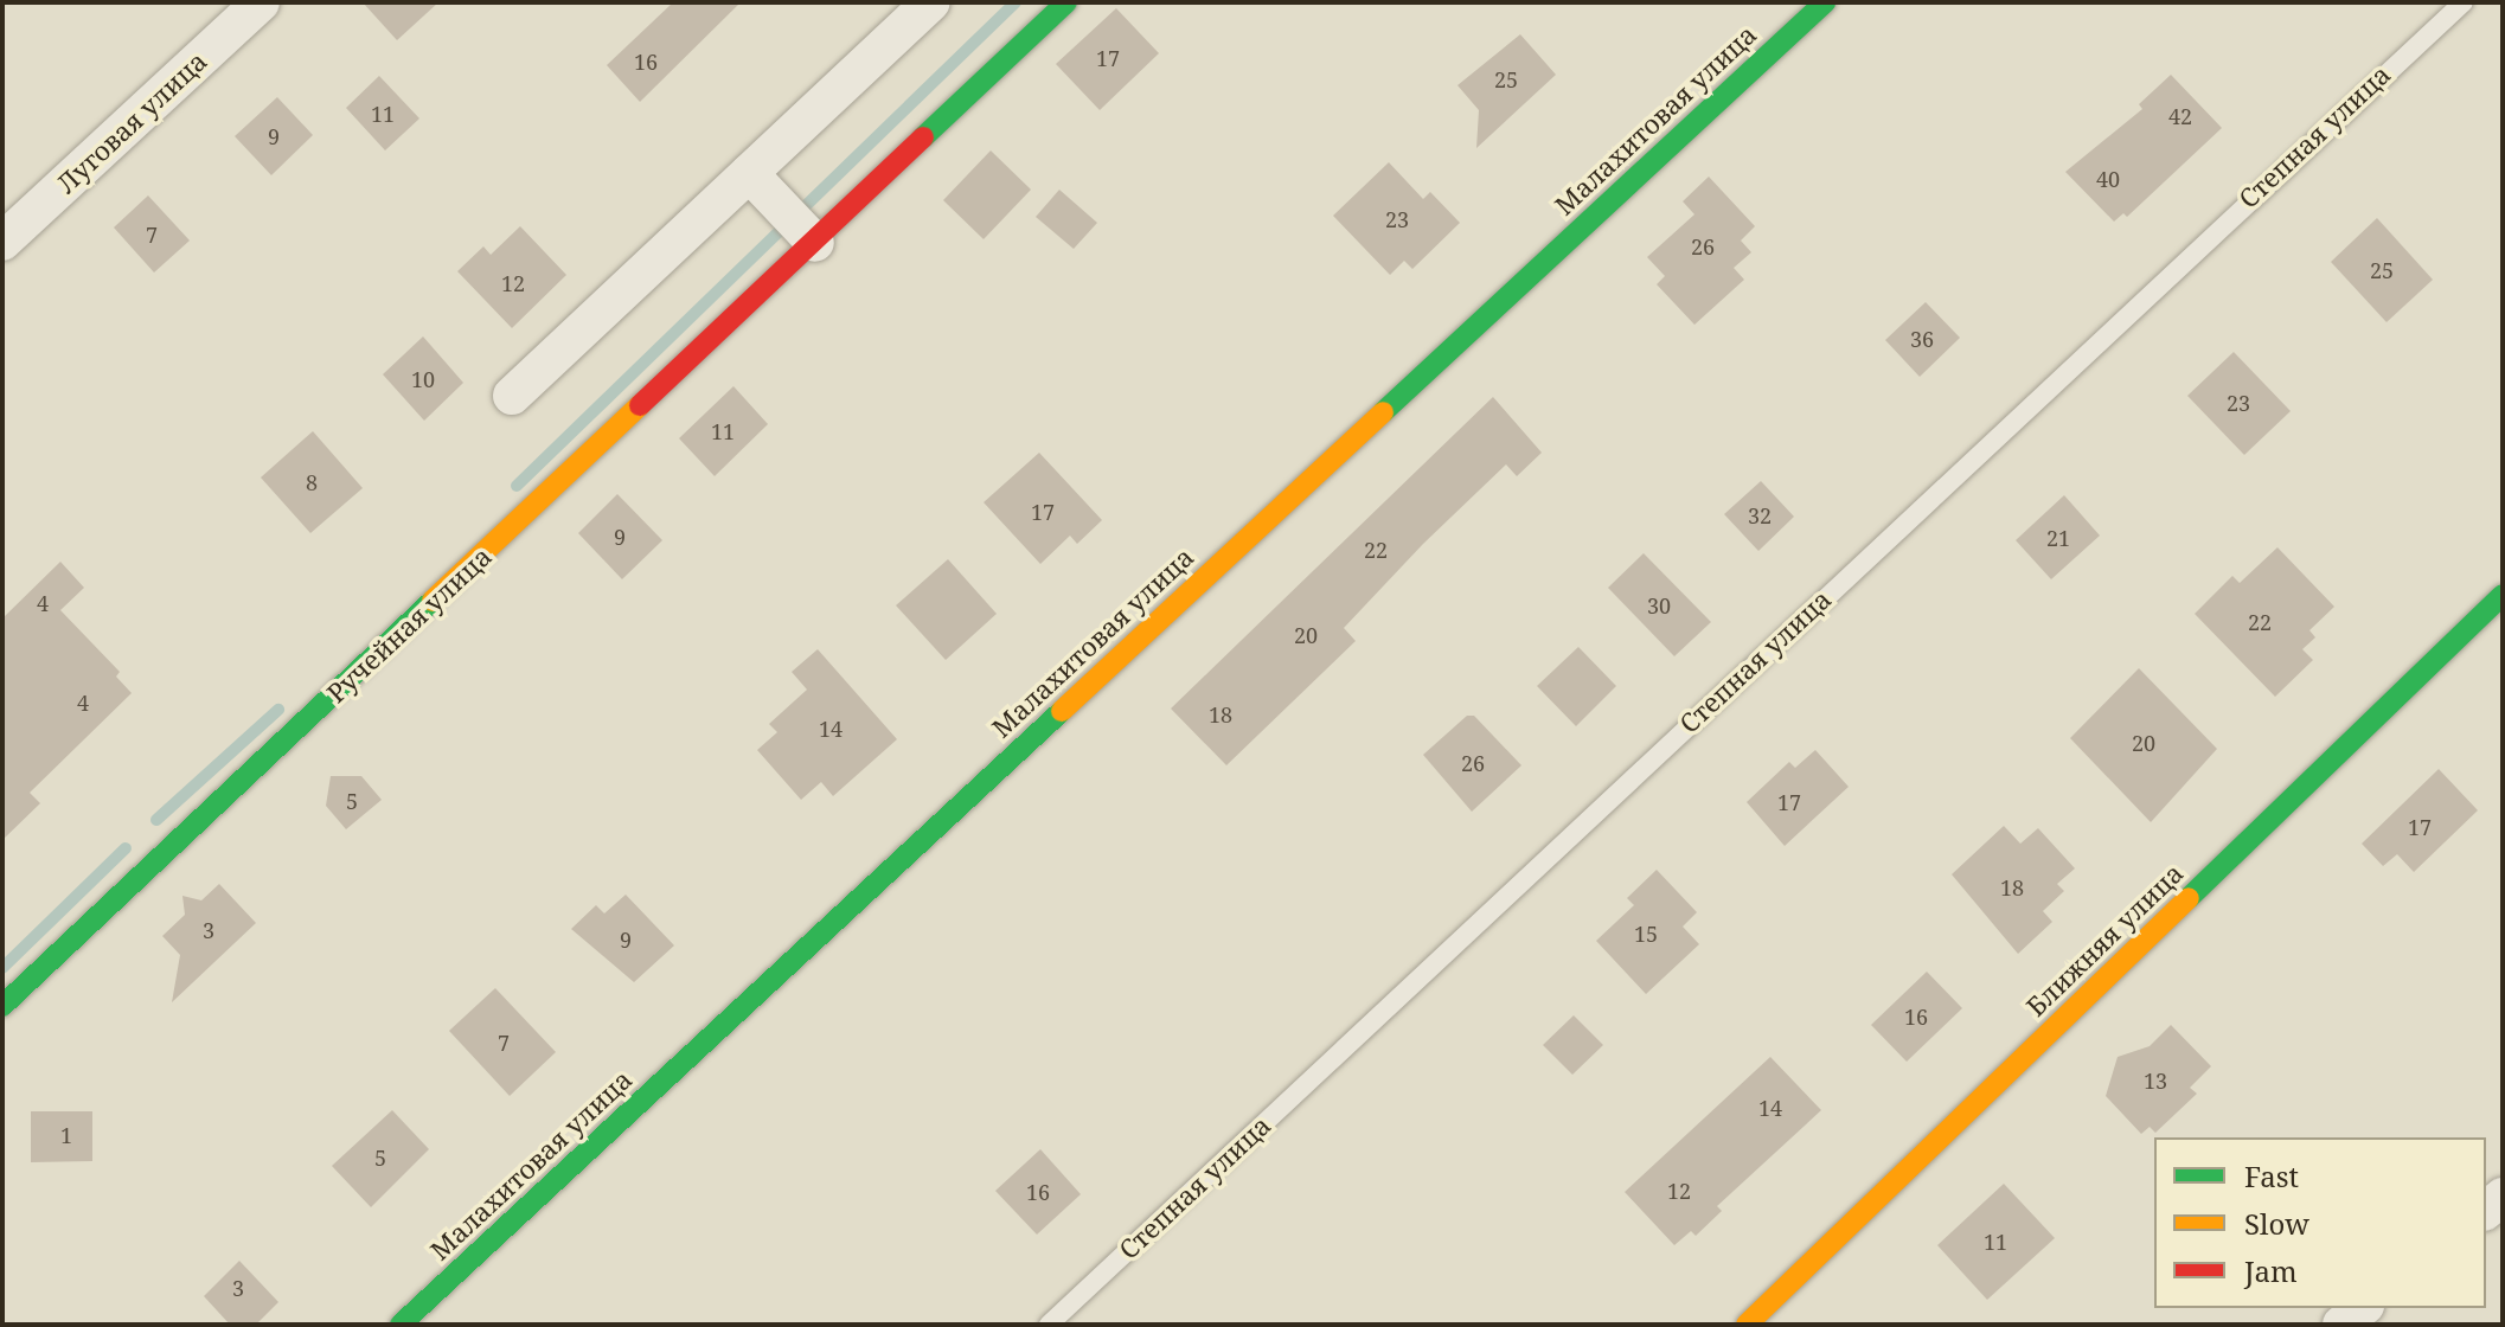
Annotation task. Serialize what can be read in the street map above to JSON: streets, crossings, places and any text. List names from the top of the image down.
{
  "streets": {
    "street": [
      "Малахитовая улица",
      "Луговая улица",
      "Ручейная улица",
      "Ближняя улица"
    ],
    "lane": ["Степная улица"]
  },
  "house_numbers": [
    "17",
    "16",
    "25",
    "11",
    "42",
    "9",
    "40",
    "23",
    "7",
    "26",
    "25",
    "12",
    "36",
    "10",
    "23",
    "11",
    "8",
    "17",
    "32",
    "9",
    "21",
    "22",
    "4",
    "30",
    "22",
    "20",
    "4",
    "18",
    "14",
    "20",
    "26",
    "5",
    "17",
    "17",
    "18",
    "3",
    "15",
    "9",
    "16",
    "7",
    "13",
    "14",
    "1",
    "5",
    "12",
    "16",
    "11",
    "3"
  ],
  "legend": ["Fast", "Slow", "Jam"]
}
